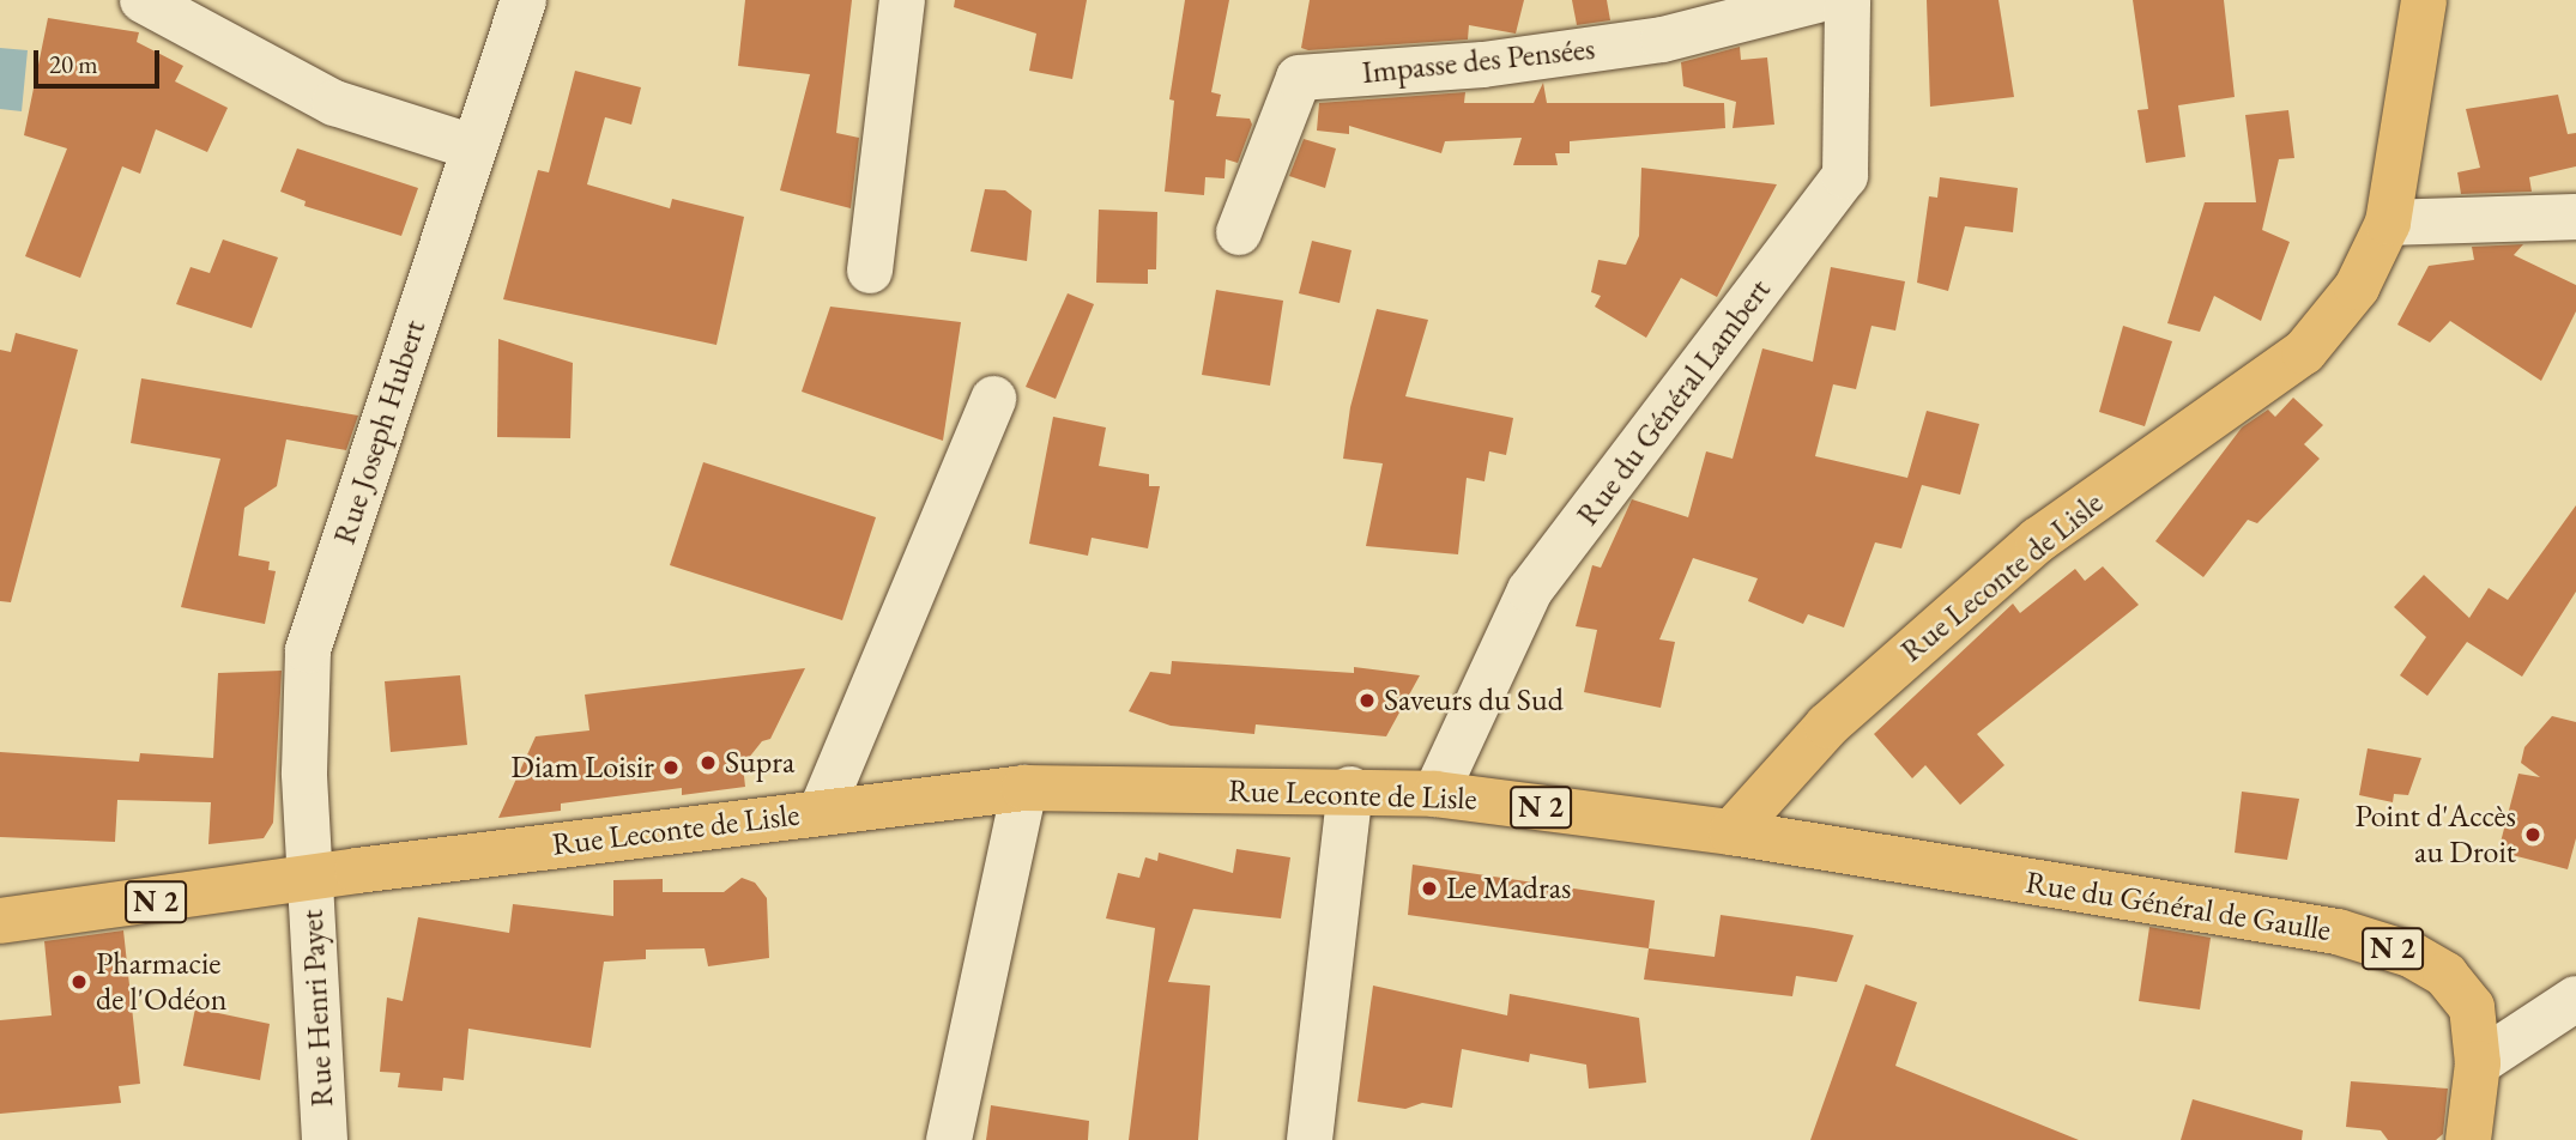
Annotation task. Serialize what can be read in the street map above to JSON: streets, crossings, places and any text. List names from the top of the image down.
{
  "streets": {
    "main road": ["Rue Leconte de Lisle", "N 2", "Rue du Général de Gaulle"],
    "street": [
      "Impasse des Pensées",
      "Rue du Général Lambert",
      "Rue Joseph Hubert",
      "Rue Henri Payet"
    ]
  },
  "crossings": [
    ["Rue du Général Lambert", "Rue Leconte de Lisle"],
    ["Rue Joseph Hubert", "Rue Leconte de Lisle"],
    ["Rue Joseph Hubert", "Rue Henri Payet"],
    ["Rue Leconte de Lisle", "Rue du Général de Gaulle"],
    ["Rue Leconte de Lisle", "Rue Henri Payet"]
  ],
  "places": [
    "Saveurs du Sud",
    "Supra",
    "Diam Loisir",
    "Point d'Accès au Droit",
    "Le Madras",
    "Pharmacie de l'Odéon"
  ],
  "scale_bar": "20 m"
}
